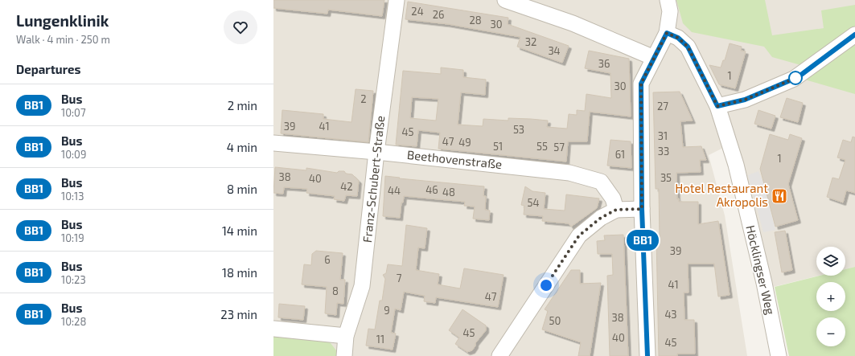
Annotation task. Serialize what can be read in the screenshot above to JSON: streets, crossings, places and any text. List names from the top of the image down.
{
  "streets": {
    "street": ["Beethovenstraße", "Franz-Schubert-Straße", "Höcklingser Weg"]
  },
  "crossings": [
    ["Beethovenstraße", "Franz-Schubert-Straße"]
  ],
  "places": {
    "restaurant": ["Hotel Restaurant Akropolis"]
  },
  "lines": ["bus line BB1"],
  "house_numbers": [
    "24",
    "26",
    "28",
    "30",
    "32",
    "34",
    "36",
    "1",
    "30",
    "2",
    "27",
    "39",
    "41",
    "53",
    "45",
    "31",
    "47",
    "49",
    "51",
    "55",
    "57",
    "33",
    "61",
    "1",
    "38",
    "35",
    "40",
    "42",
    "46",
    "44",
    "48",
    "54",
    "39",
    "6",
    "7",
    "41",
    "8",
    "47",
    "9",
    "43",
    "38",
    "50",
    "45",
    "40",
    "11",
    "45"
  ],
  "page": {
    "heading": [
      ["Lungenklinik", "Walk · 4 min · 250 m"],
      "Departures"
    ],
    "on_map": "BB1",
    "list": [
      {
        "mark": "BB1",
        "name": "Bus",
        "note": "10:07",
        "value": "2 min"
      },
      {
        "mark": "BB1",
        "name": "Bus",
        "note": "10:09",
        "value": "4 min"
      },
      {
        "mark": "BB1",
        "name": "Bus",
        "note": "10:13",
        "value": "8 min"
      },
      {
        "mark": "BB1",
        "name": "Bus",
        "note": "10:19",
        "value": "14 min"
      },
      {
        "mark": "BB1",
        "name": "Bus",
        "note": "10:23",
        "value": "18 min"
      },
      {
        "mark": "BB1",
        "name": "Bus",
        "note": "10:28",
        "value": "23 min"
      }
    ],
    "map_buttons": ["+", "−"]
  }
}
